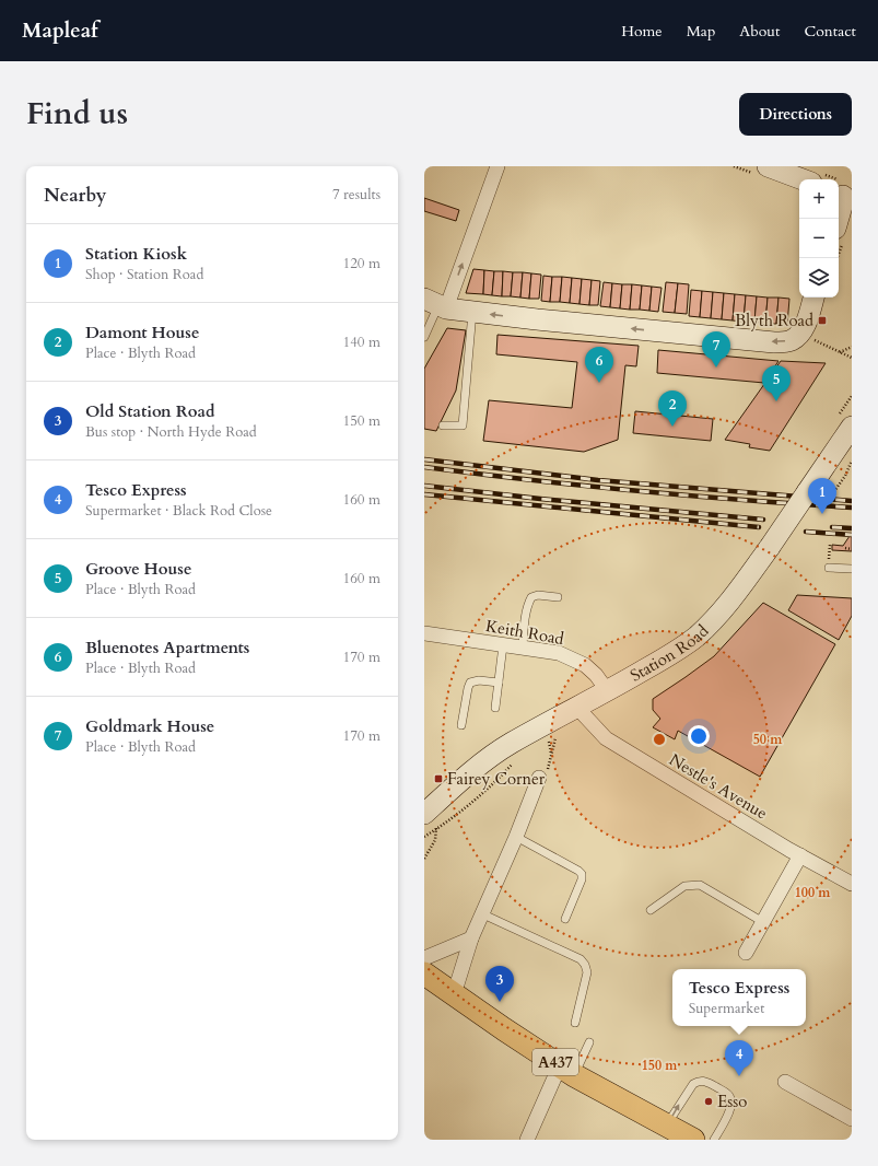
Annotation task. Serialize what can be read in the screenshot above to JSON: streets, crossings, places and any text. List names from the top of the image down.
{
  "streets": {
    "main road": ["A437"],
    "street": ["Keith Road", "Station Road", "Nestle's Avenue"]
  },
  "crossings": [
    ["Keith Road", "Station Road"],
    ["Station Road", "Nestle's Avenue"]
  ],
  "places": {
    "transit": ["Blyth Road", "Fairey Corner"],
    "other": ["Esso"]
  },
  "page": {
    "header": "Mapleaf",
    "nav": [
      "Home",
      "Map",
      "About",
      "Contact"
    ],
    "title": "Find us",
    "buttons": "Directions",
    "heading": ["Nearby", "7 results"],
    "map_buttons": ["+", "−"],
    "list": [
      {
        "mark": "1",
        "name": "Station Kiosk",
        "note": "Shop · Station Road",
        "value": "120 m"
      },
      {
        "mark": "2",
        "name": "Damont House",
        "note": "Place · Blyth Road",
        "value": "140 m"
      },
      {
        "mark": "3",
        "name": "Old Station Road",
        "note": "Bus stop · North Hyde Road",
        "value": "150 m"
      },
      {
        "mark": "4",
        "name": "Tesco Express",
        "note": "Supermarket · Black Rod Close",
        "value": "160 m"
      },
      {
        "mark": "5",
        "name": "Groove House",
        "note": "Place · Blyth Road",
        "value": "160 m"
      },
      {
        "mark": "6",
        "name": "Bluenotes Apartments",
        "note": "Place · Blyth Road",
        "value": "170 m"
      },
      {
        "mark": "7",
        "name": "Goldmark House",
        "note": "Place · Blyth Road",
        "value": "170 m"
      }
    ],
    "pins": [
      "7",
      "6",
      "5",
      "2",
      "1",
      "3",
      "4"
    ],
    "popup": ["Tesco Express", "Supermarket"]
  },
  "rings": ["50 m", "100 m", "150 m"]
}
